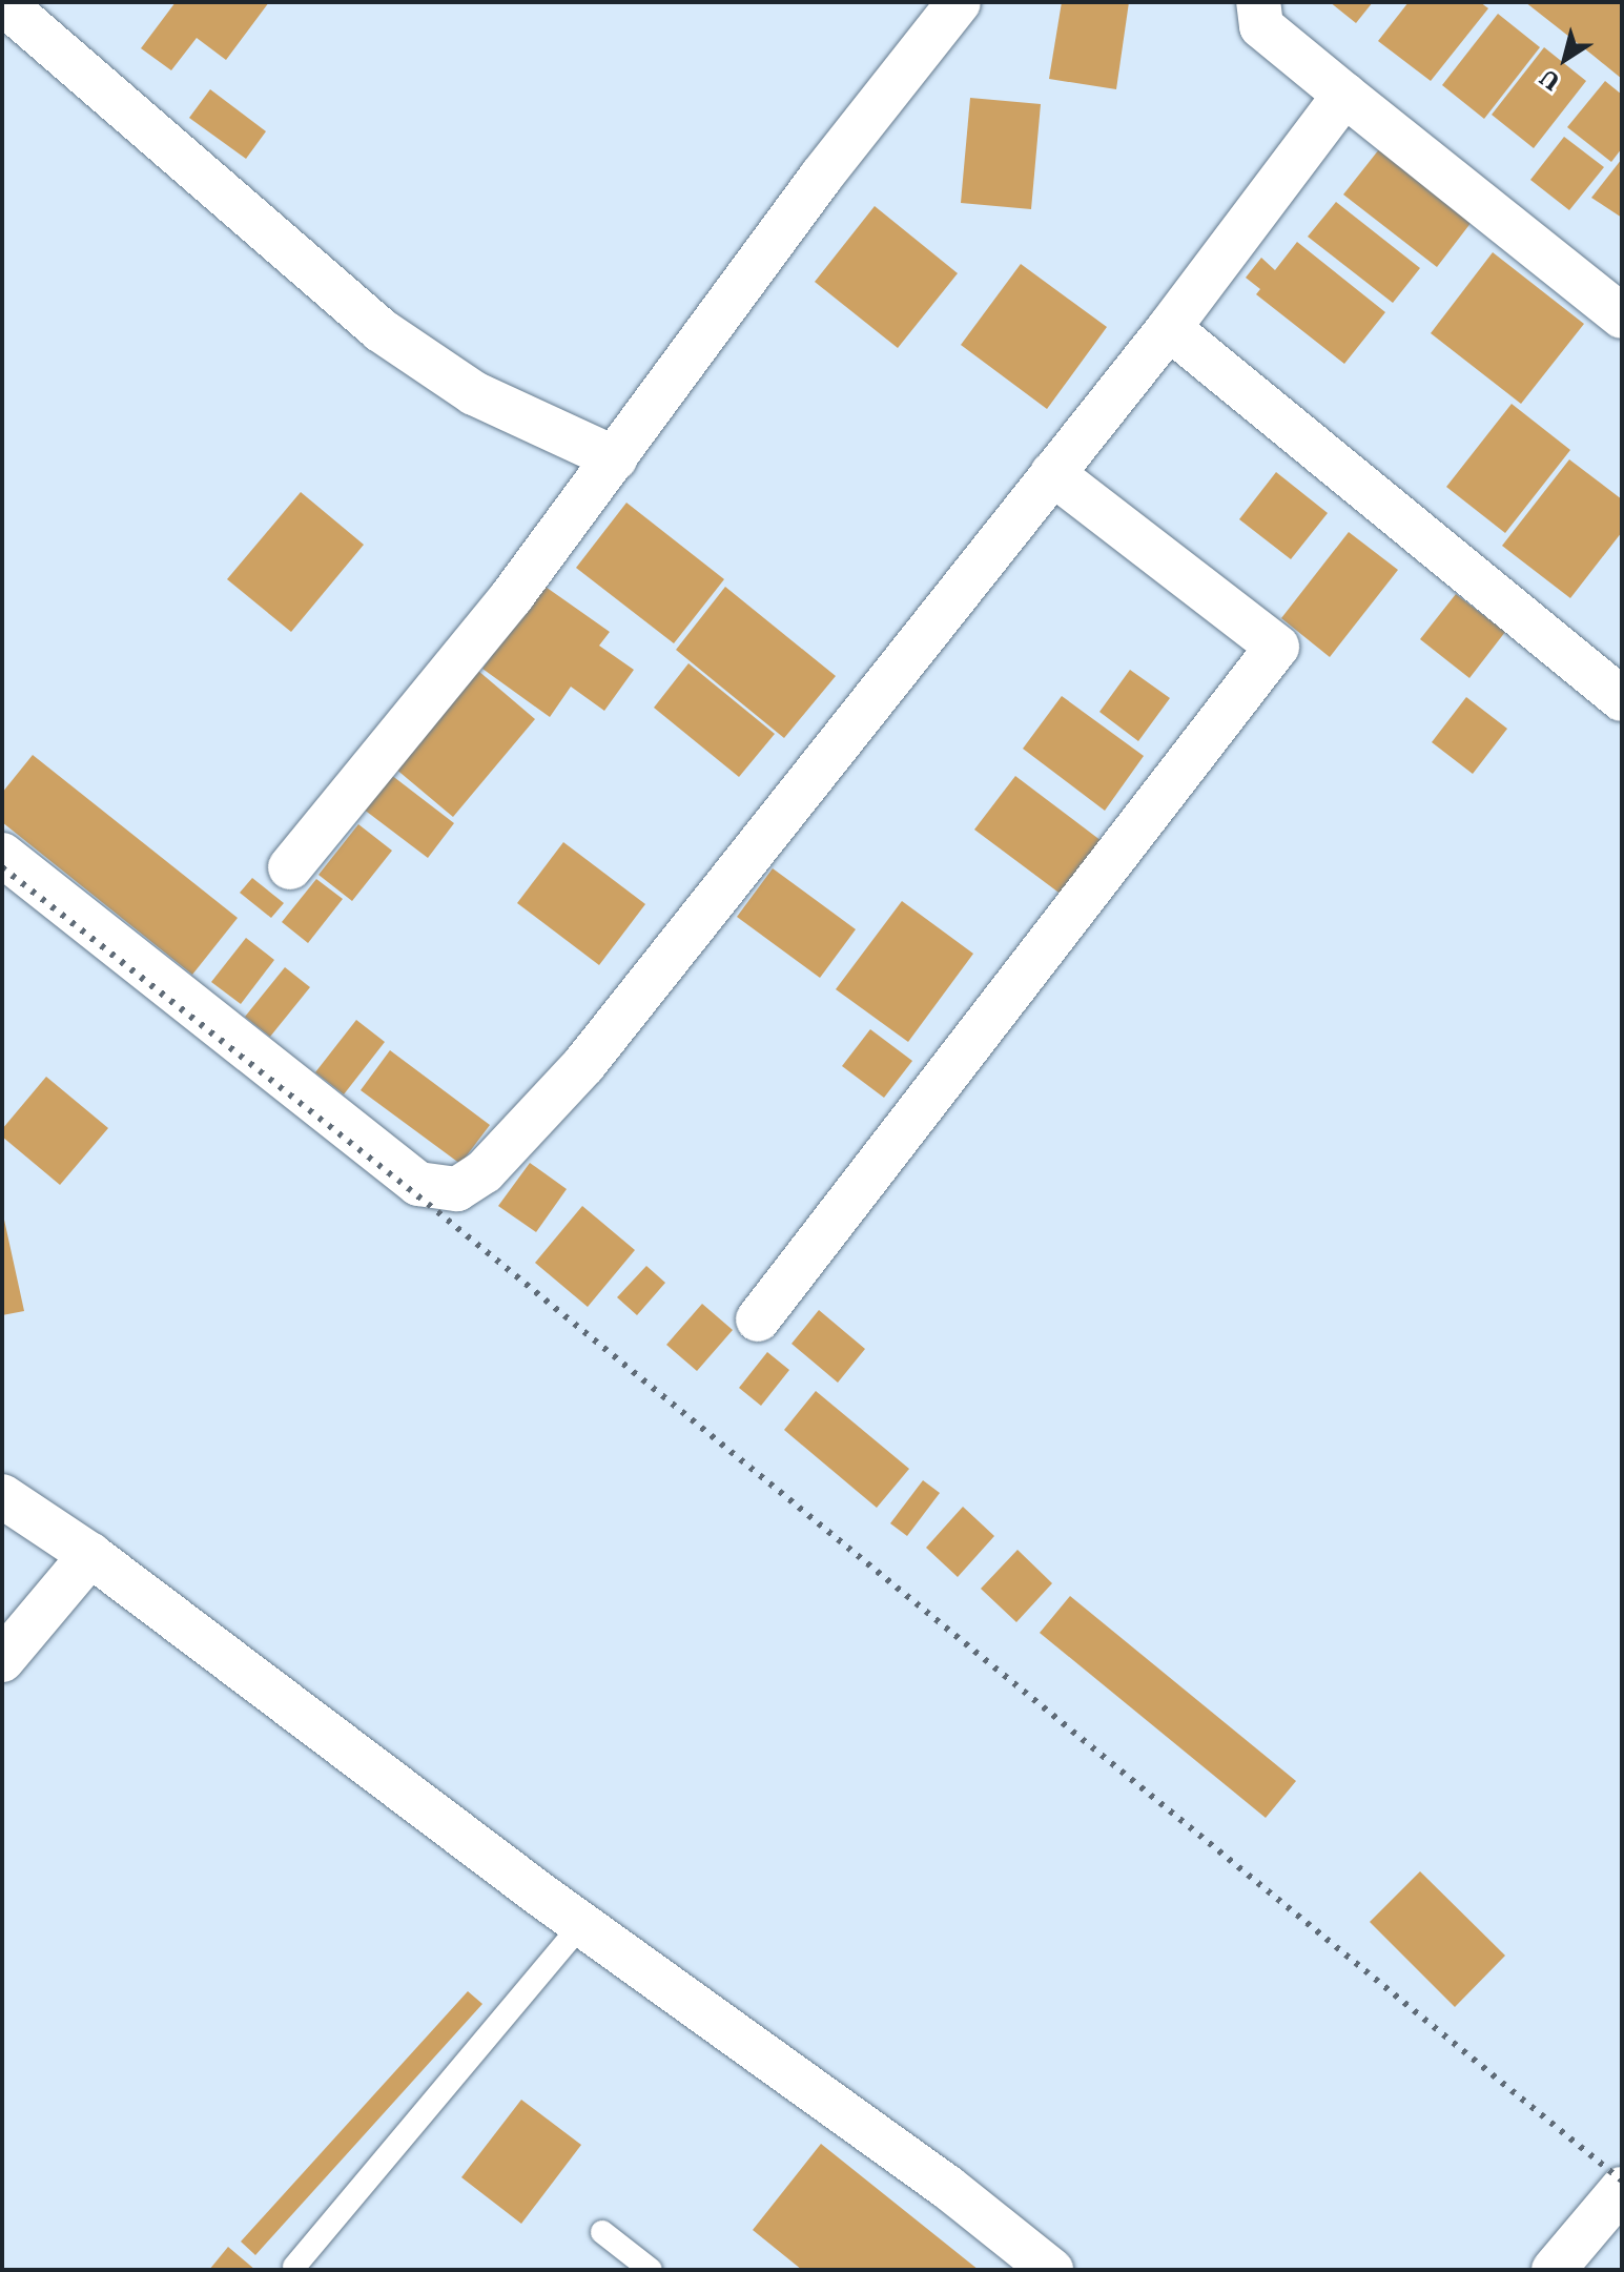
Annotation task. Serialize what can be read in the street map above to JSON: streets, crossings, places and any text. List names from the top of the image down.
{
  "north": "bottom left"
}
